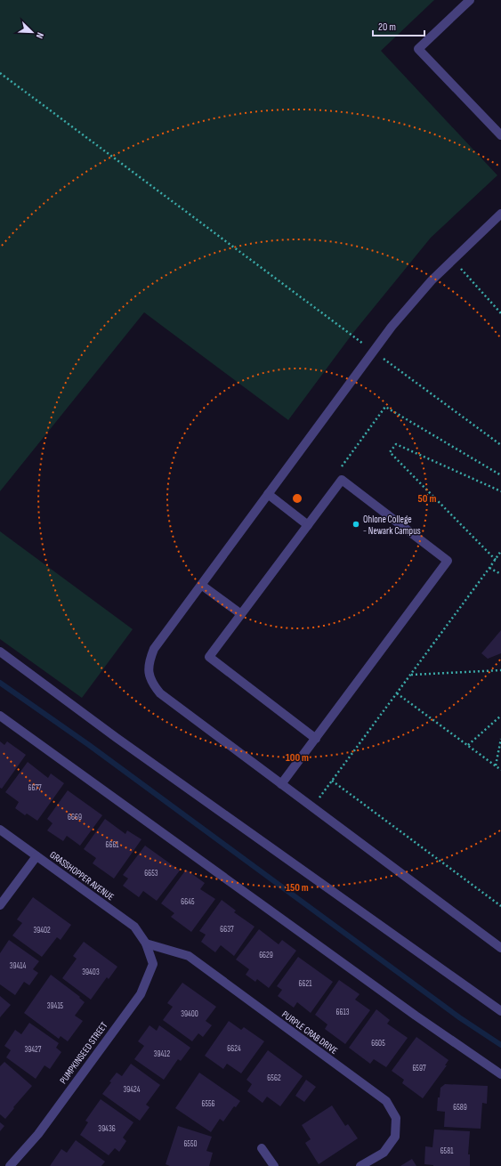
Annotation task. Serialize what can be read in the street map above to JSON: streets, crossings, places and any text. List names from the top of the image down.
{
  "streets": {
    "street": ["GRASSHOPPER AVENUE", "PURPLE CRAB DRIVE", "PUMPKINSEED STREET"]
  },
  "crossings": [
    ["GRASSHOPPER AVENUE", "PURPLE CRAB DRIVE"],
    ["GRASSHOPPER AVENUE", "PUMPKINSEED STREET"],
    ["PURPLE CRAB DRIVE", "PUMPKINSEED STREET"]
  ],
  "places": ["Ohlone College - Newark Campus"],
  "house_numbers": [
    "6677",
    "6669",
    "6661",
    "6653",
    "6645",
    "6637",
    "39402",
    "6629",
    "39414",
    "39403",
    "6621",
    "39415",
    "6613",
    "39400",
    "6605",
    "6624",
    "39427",
    "39412",
    "6597",
    "6562",
    "39424",
    "6556",
    "6589",
    "39436",
    "6550",
    "6581"
  ],
  "scale_bar": "20 m",
  "north": "bottom right",
  "rings": ["50 m", "100 m", "150 m"]
}
